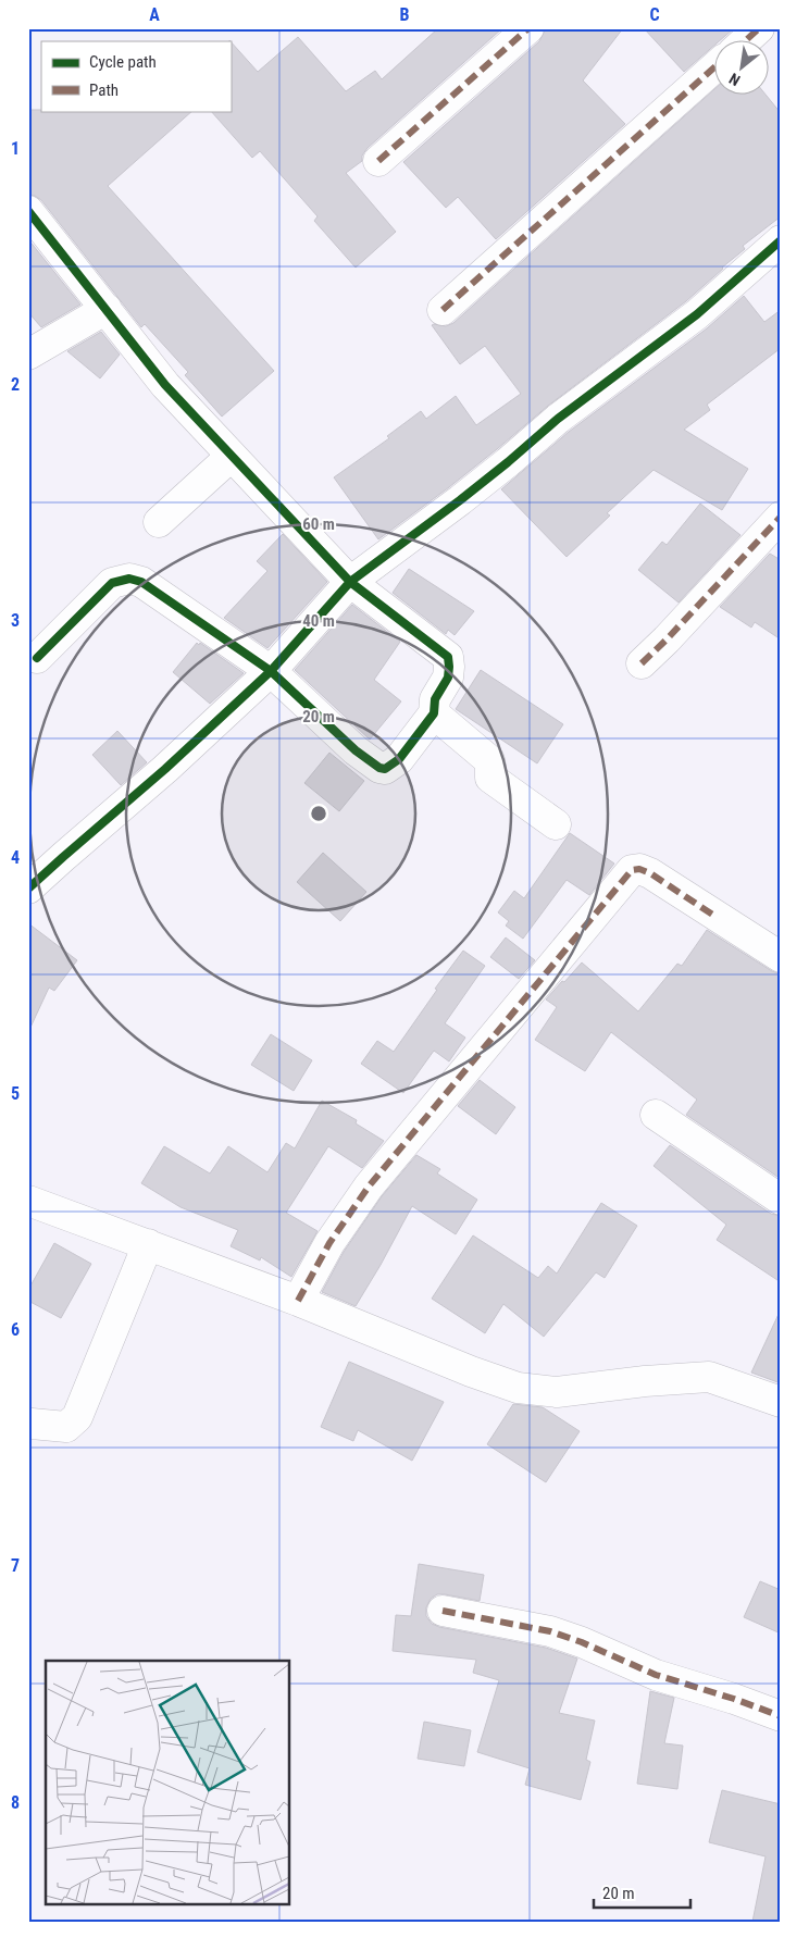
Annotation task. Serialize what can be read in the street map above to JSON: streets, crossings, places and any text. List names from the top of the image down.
{
  "legend": ["Cycle path", "Path"],
  "scale_bar": "20 m",
  "north": "bottom left",
  "grid": {
    "columns": ["A", "B", "C"],
    "rows": [
      "1",
      "2",
      "3",
      "4",
      "5",
      "6",
      "7",
      "8"
    ]
  },
  "rings": ["60 m", "40 m", "20 m"]
}
